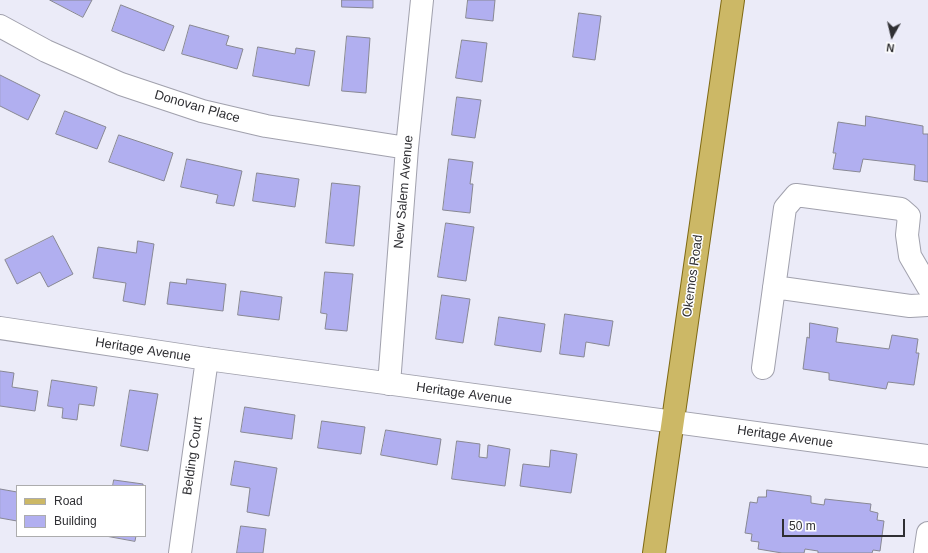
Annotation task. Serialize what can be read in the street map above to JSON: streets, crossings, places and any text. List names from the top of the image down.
{
  "streets": {
    "main road": ["Okemos Road"],
    "street": [
      "Donovan Place",
      "New Salem Avenue",
      "Heritage Avenue",
      "Belding Court"
    ]
  },
  "crossings": [
    ["Donovan Place", "New Salem Avenue"],
    ["New Salem Avenue", "Heritage Avenue"],
    ["Okemos Road", "Heritage Avenue"],
    ["Heritage Avenue", "Belding Court"]
  ],
  "legend": ["Road", "Building"],
  "scale_bar": "50 m",
  "north": "bottom"
}
